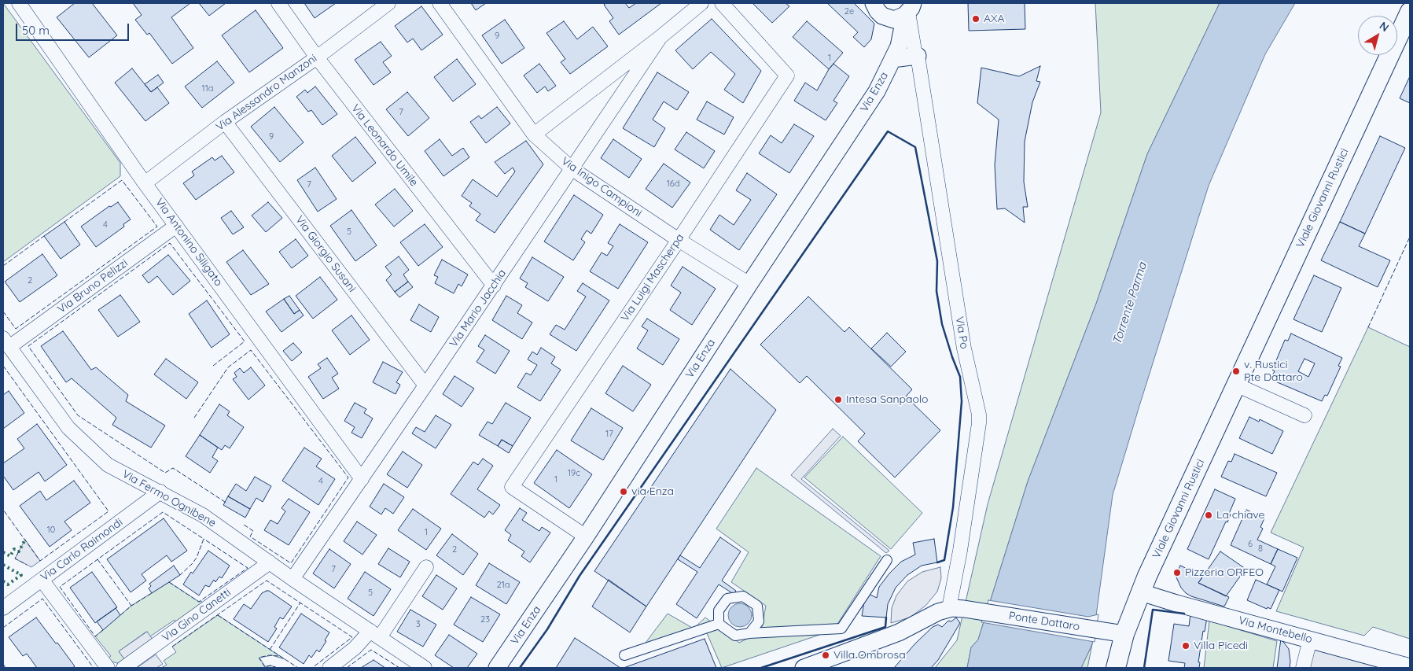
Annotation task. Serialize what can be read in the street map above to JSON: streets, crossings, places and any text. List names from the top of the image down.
{
  "streets": {
    "main road": ["Viale Giovanni Rustici"],
    "street": [
      "Via Enza",
      "Via Alessandro Manzoni",
      "Via Leonardo Umile",
      "Via Inigo Campioni",
      "Via Antonino Siligato",
      "Via Giorgio Susani",
      "Via Luigi Mascherpa",
      "Via Bruno Pelizzi",
      "Via Mario Jacchia",
      "Via Po",
      "Via Fermo Ognibene",
      "Via Carlo Raimondi",
      "Via Gino Canetti",
      "Ponte Dattaro",
      "Via Montebello"
    ]
  },
  "crossings": [
    ["Via Enza", "Via Inigo Campioni"],
    ["Via Enza", "Via Luigi Mascherpa"],
    ["Via Alessandro Manzoni", "Via Leonardo Umile"],
    ["Via Alessandro Manzoni", "Via Antonino Siligato"],
    ["Via Alessandro Manzoni", "Via Giorgio Susani"],
    ["Via Leonardo Umile", "Via Mario Jacchia"],
    ["Via Inigo Campioni", "Via Luigi Mascherpa"],
    ["Via Inigo Campioni", "Via Mario Jacchia"],
    ["Viale Giovanni Rustici", "Ponte Dattaro"],
    ["Viale Giovanni Rustici", "Via Montebello"],
    ["Via Antonino Siligato", "Via Bruno Pelizzi"],
    ["Via Antonino Siligato", "Via Mario Jacchia"],
    ["Via Giorgio Susani", "Via Mario Jacchia"],
    ["Via Bruno Pelizzi", "Via Fermo Ognibene"],
    ["Via Mario Jacchia", "Via Fermo Ognibene"],
    ["Via Po", "Ponte Dattaro"],
    ["Via Fermo Ognibene", "Via Carlo Raimondi"],
    ["Via Fermo Ognibene", "Via Gino Canetti"]
  ],
  "water": ["Torrente Parma"],
  "places": [
    "AXA",
    "v. Rustici Pte Dattaro",
    "Intesa Sanpaolo",
    "via Enza",
    "La chiave",
    "Pizzeria ORFEO",
    "Villa Picedi",
    "Villa Ombrosa"
  ],
  "house_numbers": [
    "2e",
    "9",
    "1",
    "11a",
    "7",
    "9",
    "16d",
    "7",
    "4",
    "5",
    "2",
    "17",
    "19c",
    "1",
    "4",
    "10",
    "1",
    "6",
    "8",
    "2",
    "7",
    "21a",
    "5",
    "23",
    "3"
  ],
  "scale_bar": "50 m",
  "north": "top right"
}
